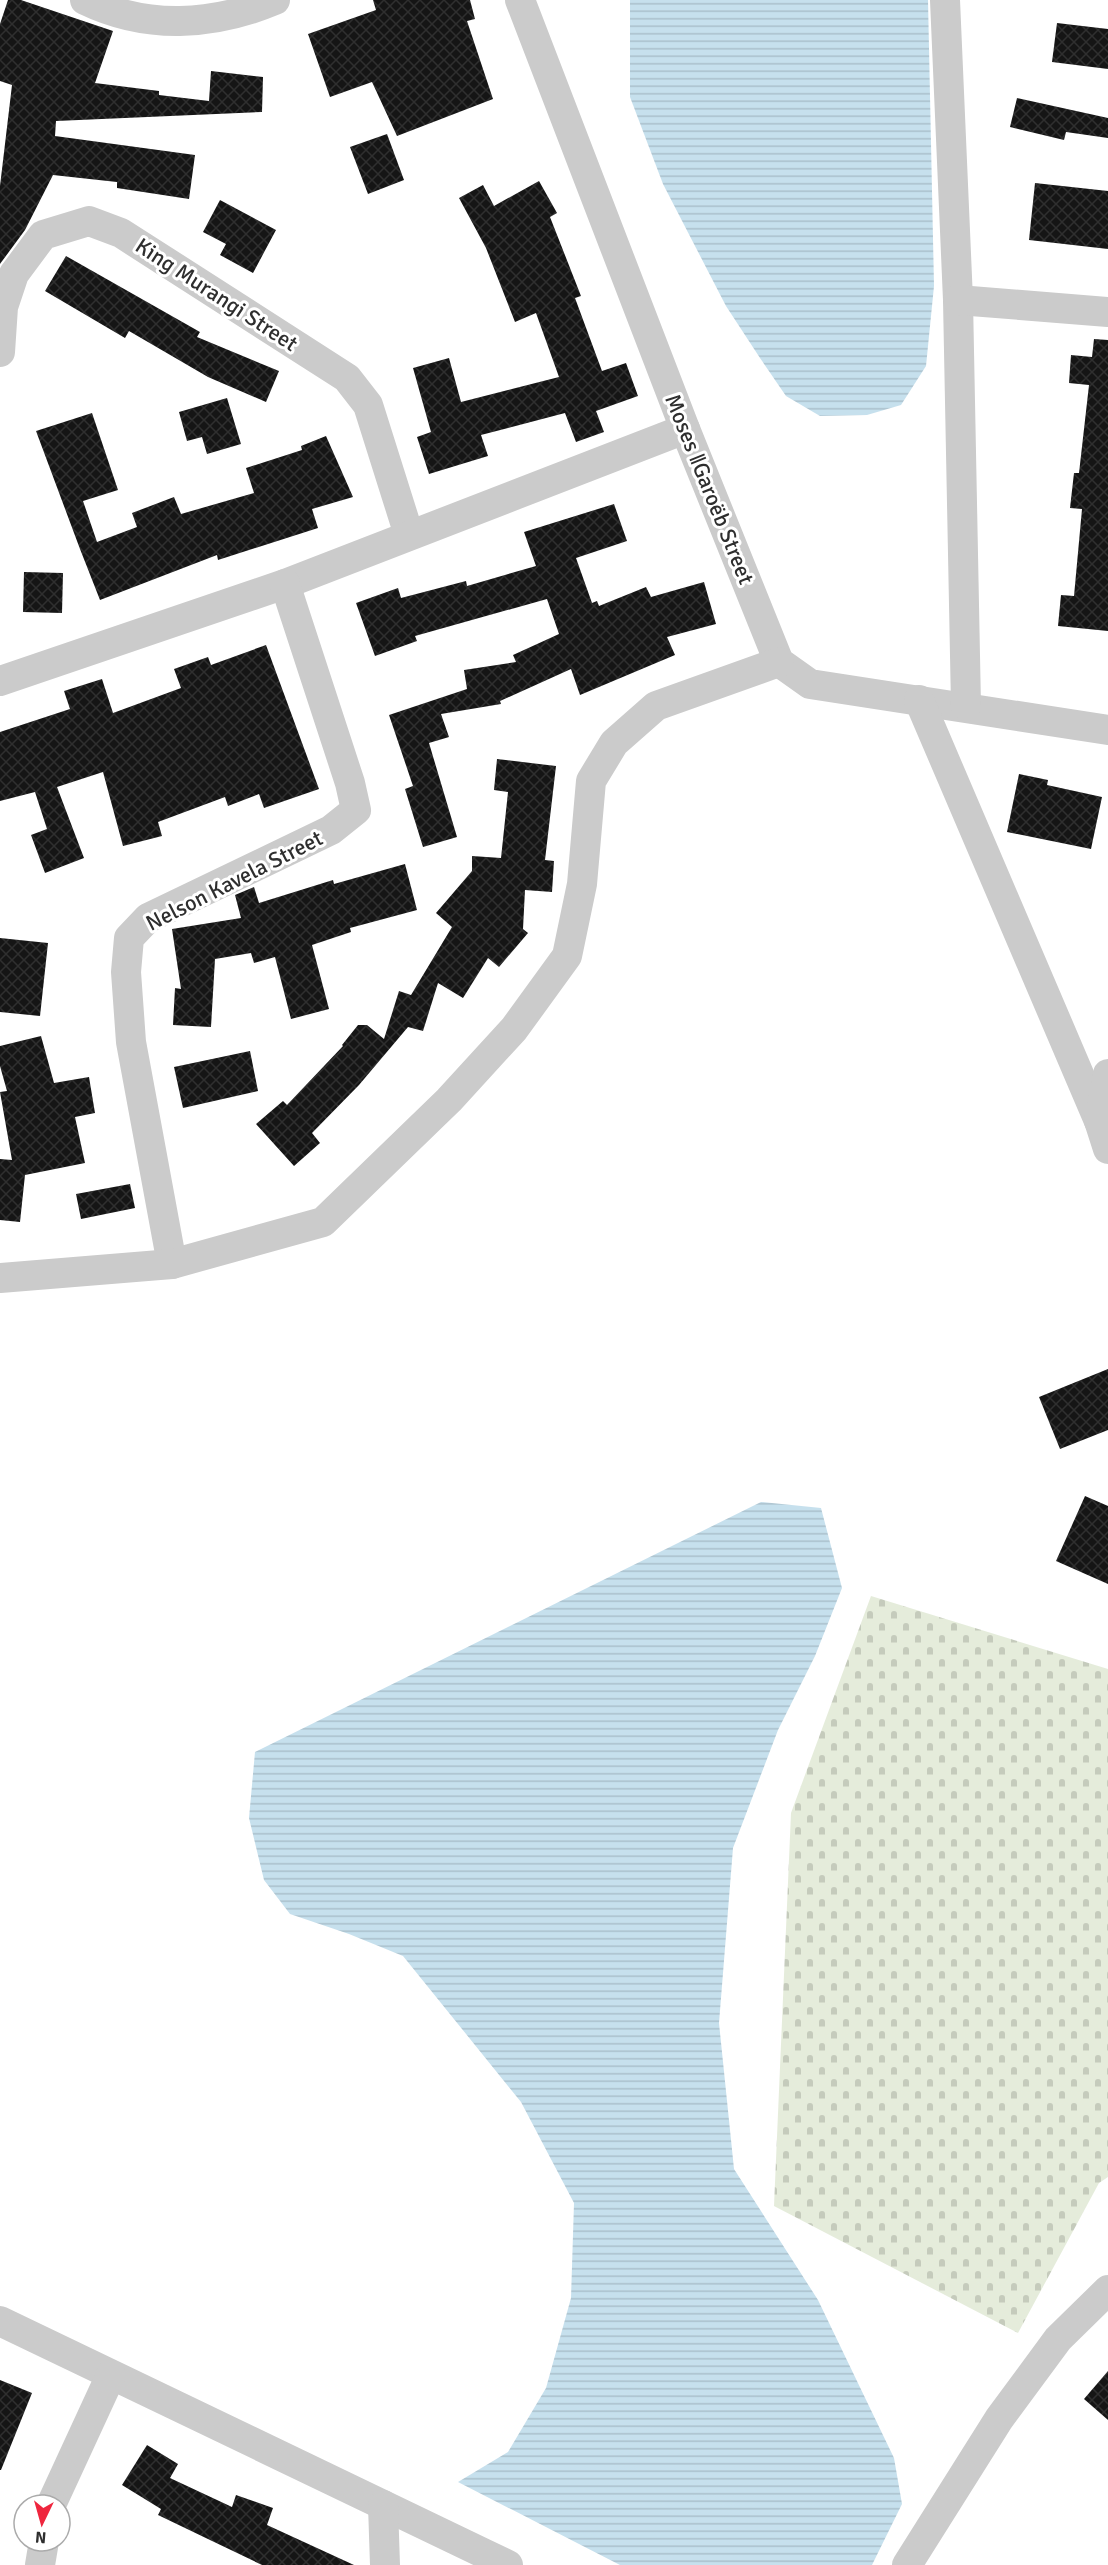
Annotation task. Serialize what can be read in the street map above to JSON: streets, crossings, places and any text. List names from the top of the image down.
{
  "streets": {
    "street": ["King Murangi Street", "Moses ǁGaroëb Street", "Nelson Kavela Street"]
  },
  "north": "bottom"
}
